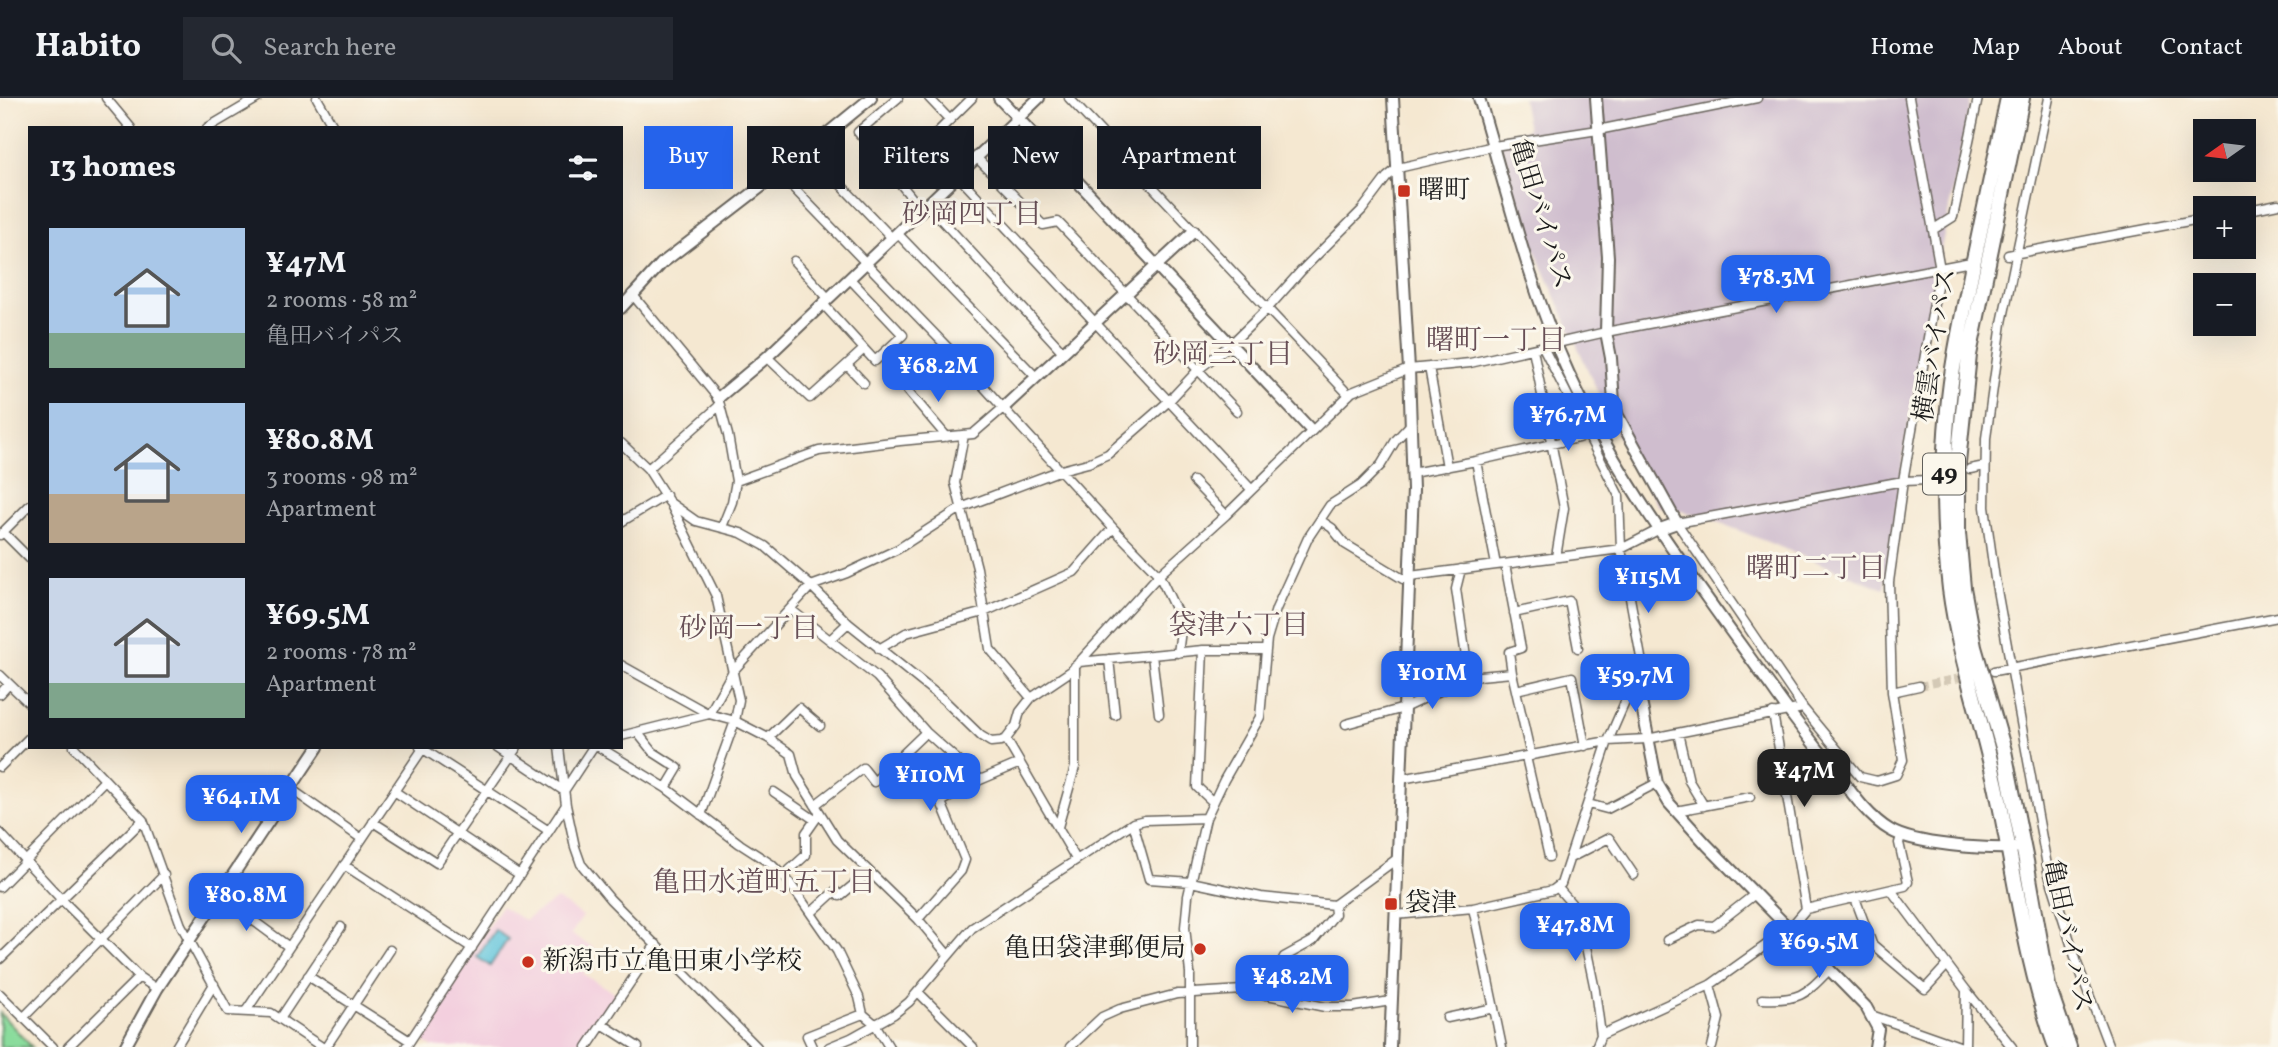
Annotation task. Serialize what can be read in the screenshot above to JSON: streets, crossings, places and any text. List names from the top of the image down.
{
  "streets": {
    "highway": ["亀田バイパス", "横雲バイパス", "49"]
  },
  "crossings": [
    ["亀田バイパス", "横雲バイパス"]
  ],
  "districts": [
    "砂岡四丁目",
    "曙町一丁目",
    "砂岡三丁目",
    "曙町二丁目",
    "袋津六丁目",
    "砂岡一丁目",
    "亀田水道町五丁目"
  ],
  "places": {
    "transit": ["曙町", "袋津"],
    "other": ["亀田袋津郵便局", "新潟市立亀田東小学校"]
  },
  "north": "left",
  "page": {
    "header": "Habito",
    "search": "Search here",
    "nav": [
      "Home",
      "Map",
      "About",
      "Contact"
    ],
    "map_buttons": ["+", "−"],
    "chip": [
      "Buy",
      "Rent",
      "Filters",
      "New",
      "Apartment"
    ],
    "heading": "13 homes",
    "list": [
      {
        "name": "¥47M",
        "note": "2 rooms · 58 m² · 亀田バイパス"
      },
      {
        "name": "¥80.8M",
        "note": "3 rooms · 98 m² · Apartment"
      },
      {
        "name": "¥69.5M",
        "note": "2 rooms · 78 m² · Apartment"
      }
    ],
    "price": [
      "¥78.3M",
      "¥68.2M",
      "¥76.7M",
      "¥115M",
      "¥101M",
      "¥59.7M",
      "¥47M",
      "¥110M",
      "¥64.1M",
      "¥80.8M",
      "¥47.8M",
      "¥69.5M",
      "¥48.2M"
    ]
  }
}
